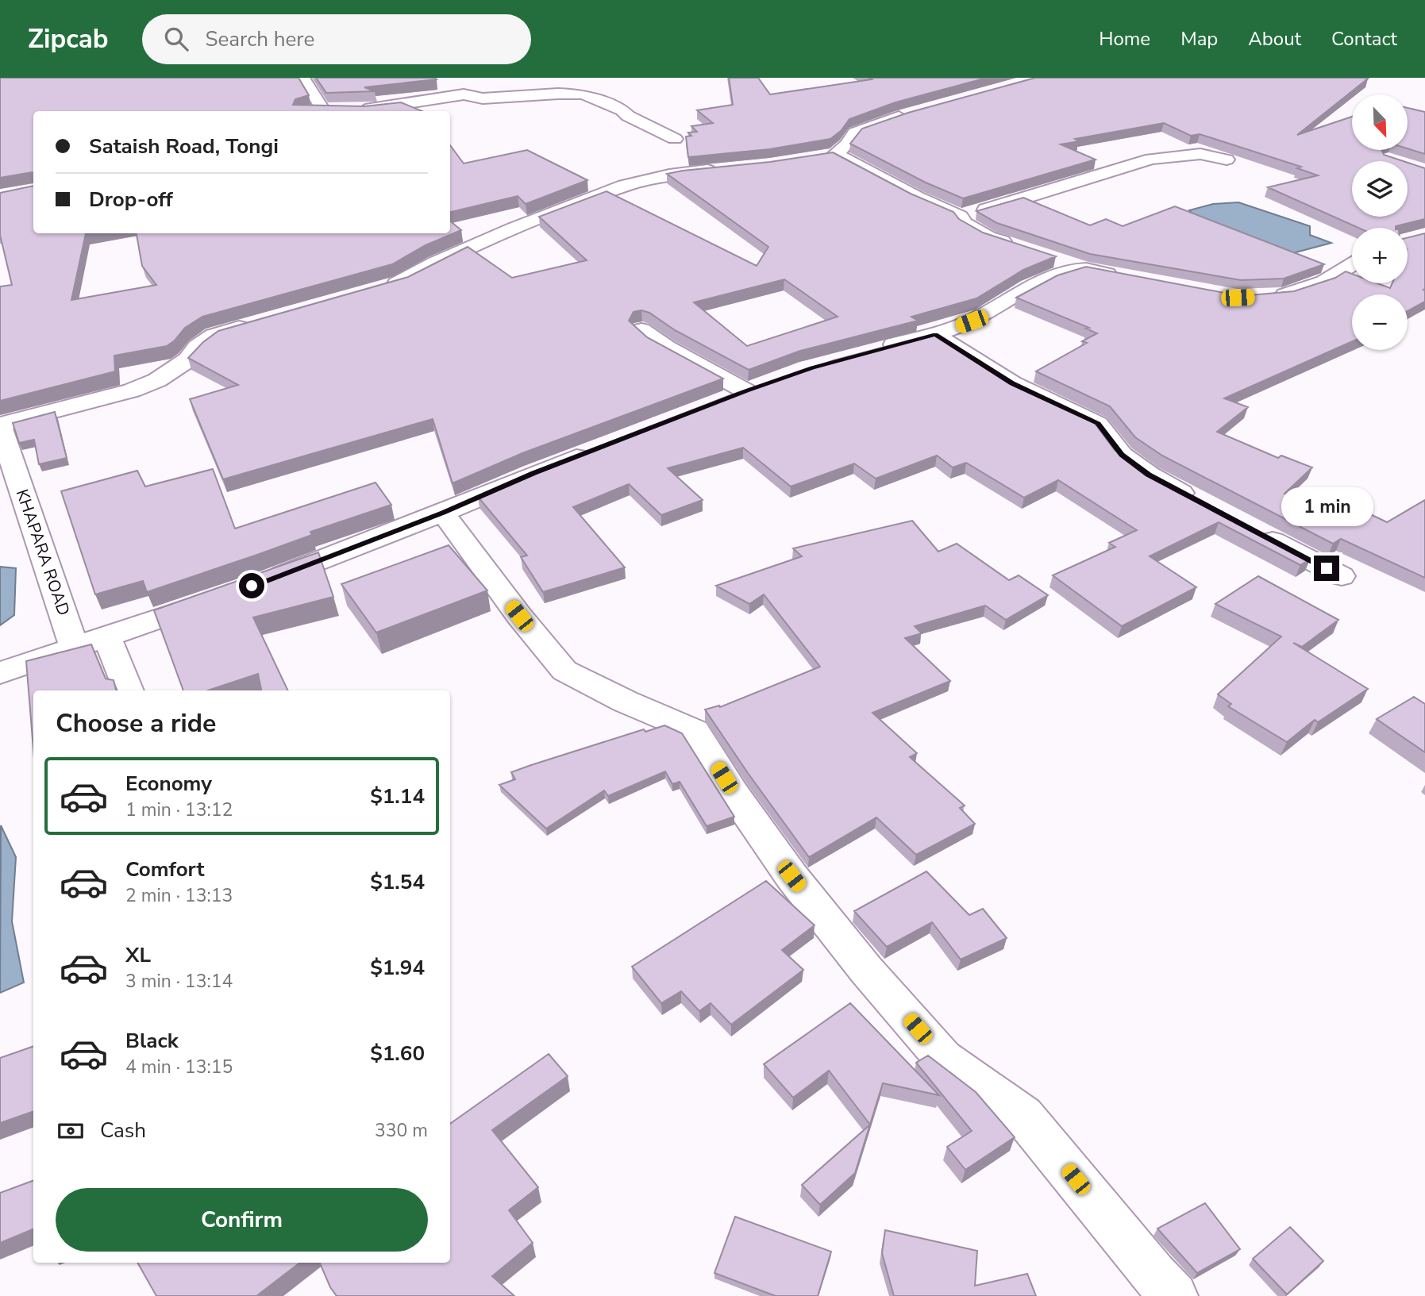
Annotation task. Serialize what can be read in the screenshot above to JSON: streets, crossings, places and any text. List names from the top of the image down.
{
  "streets": {
    "street": ["KHAPARA ROAD"]
  },
  "north": "bottom right",
  "page": {
    "header": "Zipcab",
    "search": "Search here",
    "nav": [
      "Home",
      "Map",
      "About",
      "Contact"
    ],
    "map_buttons": ["+", "−"],
    "banner": ["Sataish Road, Tongi", "Drop-off"],
    "bubble": "1 min",
    "heading": "Choose a ride",
    "list": [
      {
        "name": "Economy",
        "note": "1 min · 13:12",
        "value": "$1.14"
      },
      {
        "name": "Comfort",
        "note": "2 min · 13:13",
        "value": "$1.54"
      },
      {
        "name": "XL",
        "note": "3 min · 13:14",
        "value": "$1.94"
      },
      {
        "name": "Black",
        "note": "4 min · 13:15",
        "value": "$1.60"
      }
    ],
    "pay": ["Cash", "330 m"],
    "buttons": "Confirm"
  }
}
